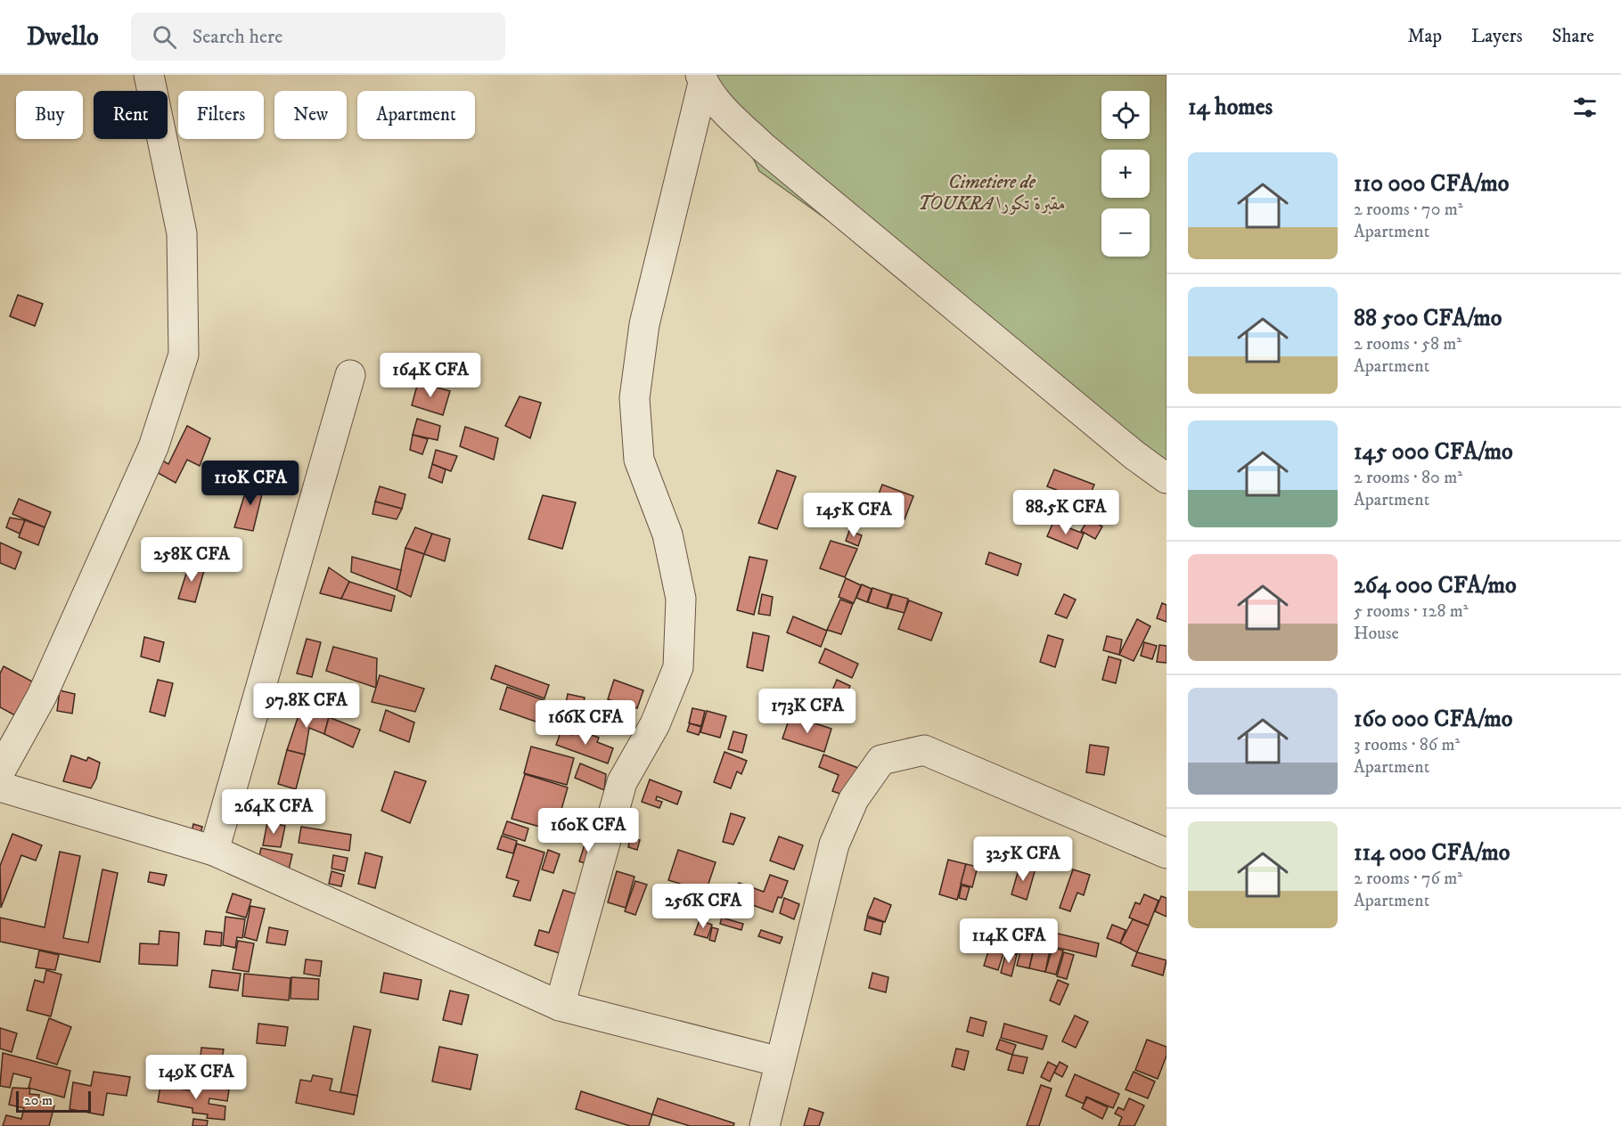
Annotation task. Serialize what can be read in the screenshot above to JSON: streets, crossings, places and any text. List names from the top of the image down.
{
  "parks": ["Cimetiere de TOUKRA مقبرة تكورا"],
  "scale_bar": "20 m",
  "page": {
    "header": "Dwello",
    "search": "Search here",
    "nav": ["Map", "Layers", "Share"],
    "heading": "14 homes",
    "map_buttons": ["+", "−"],
    "chip": [
      "Buy",
      "Rent",
      "Filters",
      "New",
      "Apartment"
    ],
    "list": [
      {
        "name": "110 000 CFA/mo",
        "note": "2 rooms · 70 m² · Apartment"
      },
      {
        "name": "88 500 CFA/mo",
        "note": "2 rooms · 58 m² · Apartment"
      },
      {
        "name": "145 000 CFA/mo",
        "note": "2 rooms · 80 m² · Apartment"
      },
      {
        "name": "264 000 CFA/mo",
        "note": "5 rooms · 128 m² · House"
      },
      {
        "name": "160 000 CFA/mo",
        "note": "3 rooms · 86 m² · Apartment"
      },
      {
        "name": "114 000 CFA/mo",
        "note": "2 rooms · 76 m² · Apartment"
      }
    ],
    "price": [
      "164K CFA",
      "110K CFA",
      "88.5K CFA",
      "145K CFA",
      "258K CFA",
      "97.8K CFA",
      "173K CFA",
      "166K CFA",
      "264K CFA",
      "160K CFA",
      "325K CFA",
      "256K CFA",
      "114K CFA",
      "149K CFA"
    ],
    "scale": "20 m"
  }
}
